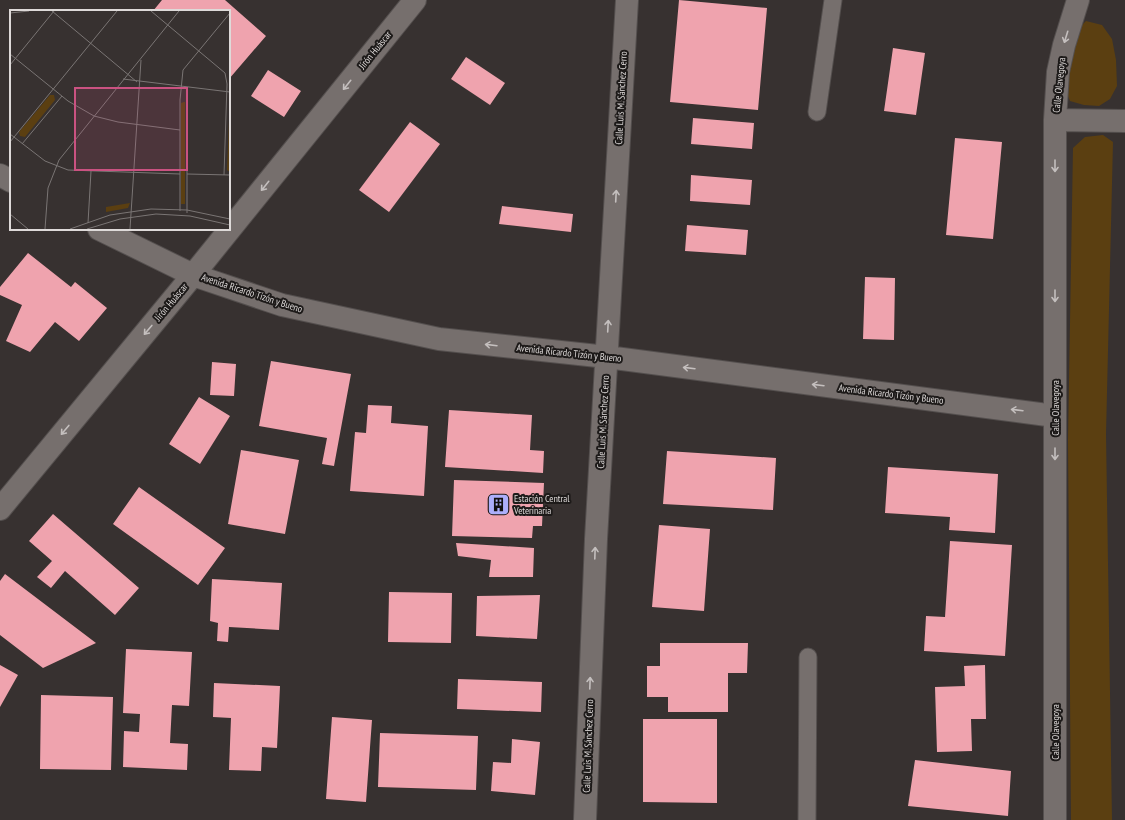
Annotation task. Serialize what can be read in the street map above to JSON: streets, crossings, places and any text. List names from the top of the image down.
{
  "streets": {
    "street": [
      "Jirón Huáscar",
      "Calle Olavegoya",
      "Calle Luis M. Sánchez Cerro",
      "Avenida Ricardo Tizón y Bueno"
    ]
  },
  "crossings": [
    ["Jirón Huáscar", "Avenida Ricardo Tizón y Bueno"],
    ["Calle Olavegoya", "Avenida Ricardo Tizón y Bueno"],
    ["Calle Luis M. Sánchez Cerro", "Avenida Ricardo Tizón y Bueno"]
  ],
  "one_way": [
    "Jirón Huáscar",
    "Calle Olavegoya",
    "Calle Luis M. Sánchez Cerro",
    "Avenida Ricardo Tizón y Bueno"
  ],
  "places": {
    "building": ["Estación Central Veterinaria"]
  }
}
